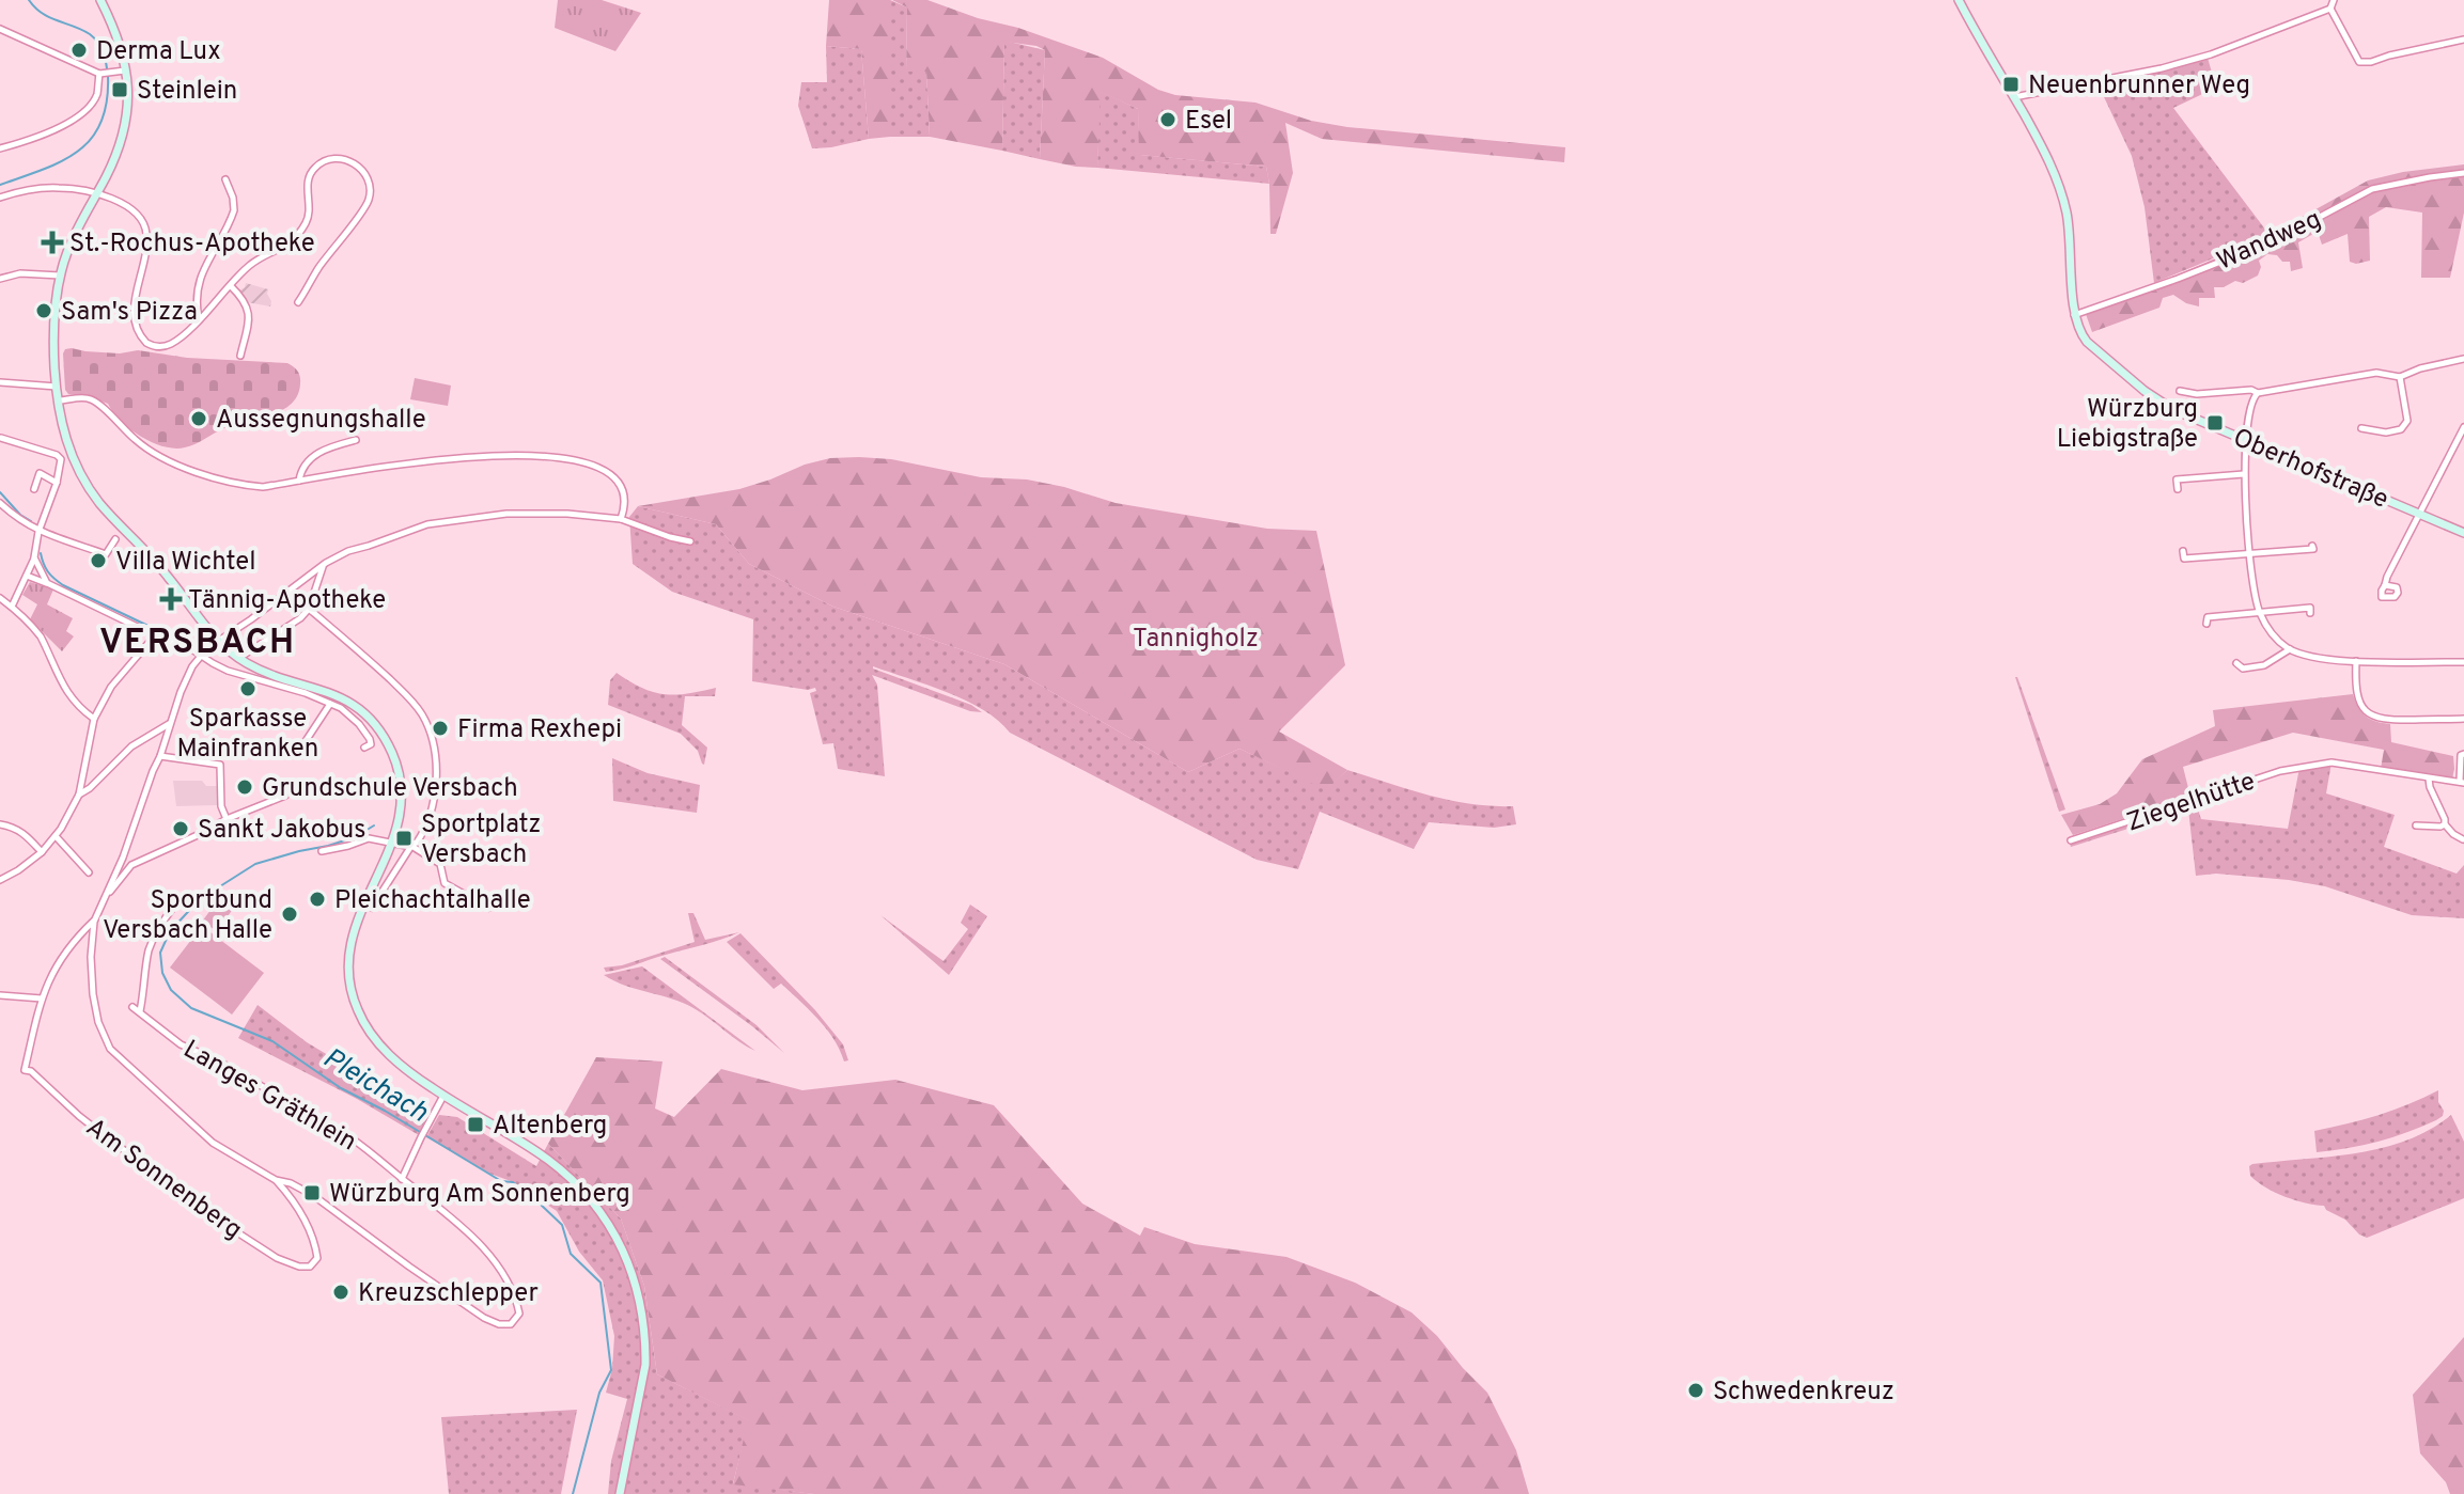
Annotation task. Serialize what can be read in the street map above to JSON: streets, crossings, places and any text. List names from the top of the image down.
{
  "streets": {
    "main road": ["Oberhofstraße"],
    "street": [
      "Wandweg",
      "Ziegelhütte",
      "Langes Gräthlein",
      "Am Sonnenberg"
    ]
  },
  "crossings": [
    ["Wandweg", "Oberhofstraße"],
    ["Langes Gräthlein", "Am Sonnenberg"]
  ],
  "districts": ["VERSBACH"],
  "water": ["Pleichach"],
  "parks": ["Tannigholz"],
  "places": {
    "other": [
      "Derma Lux",
      "Esel",
      "Sam's Pizza",
      "Aussegnungshalle",
      "Villa Wichtel",
      "Sparkasse Mainfranken",
      "Firma Rexhepi",
      "Grundschule Versbach",
      "Sankt Jakobus",
      "Pleichachtalhalle",
      "Sportbund Versbach Halle",
      "Kreuzschlepper",
      "Schwedenkreuz"
    ],
    "transit": [
      "Neuenbrunner Weg",
      "Steinlein",
      "Würzburg Liebigstraße",
      "Sportplatz Versbach",
      "Altenberg",
      "Würzburg Am Sonnenberg"
    ],
    "health": ["St.-Rochus-Apotheke", "Tännig-Apotheke"]
  }
}
